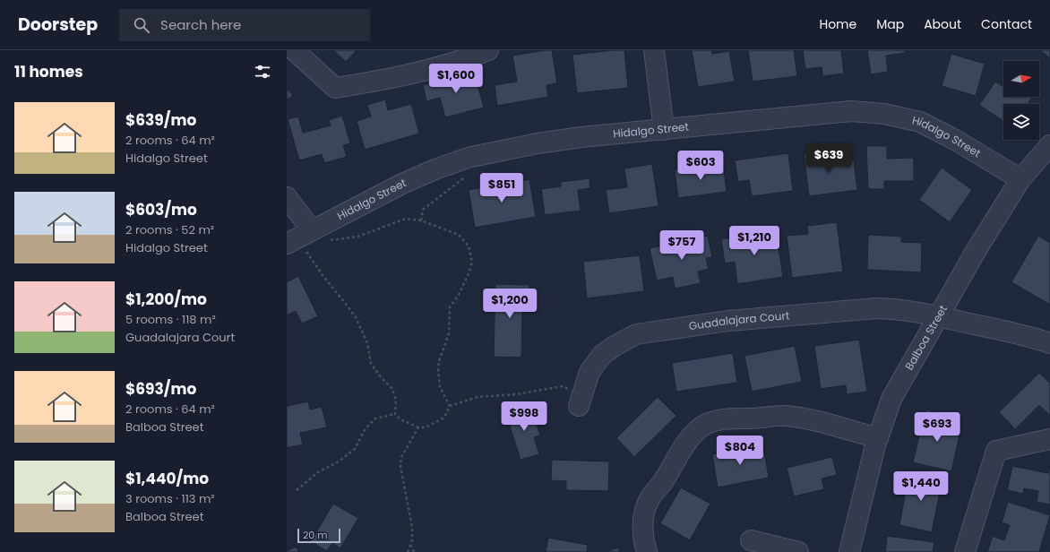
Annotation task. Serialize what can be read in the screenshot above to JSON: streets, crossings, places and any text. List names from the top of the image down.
{
  "streets": {
    "street": ["Hidalgo Street", "Guadalajara Court", "Balboa Street"]
  },
  "crossings": [
    ["Hidalgo Street", "Balboa Street"],
    ["Guadalajara Court", "Balboa Street"]
  ],
  "scale_bar": "20 m",
  "north": "right",
  "page": {
    "header": "Doorstep",
    "search": "Search here",
    "nav": [
      "Home",
      "Map",
      "About",
      "Contact"
    ],
    "heading": "11 homes",
    "price": [
      "$1,600",
      "$639",
      "$603",
      "$851",
      "$1,210",
      "$757",
      "$1,200",
      "$998",
      "$693",
      "$804",
      "$1,440"
    ],
    "list": [
      {
        "name": "$639/mo",
        "note": "2 rooms · 64 m² · Hidalgo Street"
      },
      {
        "name": "$603/mo",
        "note": "2 rooms · 52 m² · Hidalgo Street"
      },
      {
        "name": "$1,200/mo",
        "note": "5 rooms · 118 m² · Guadalajara Court"
      },
      {
        "name": "$693/mo",
        "note": "2 rooms · 64 m² · Balboa Street"
      },
      {
        "name": "$1,440/mo",
        "note": "3 rooms · 113 m² · Balboa Street"
      }
    ],
    "scale": "20 m"
  }
}
